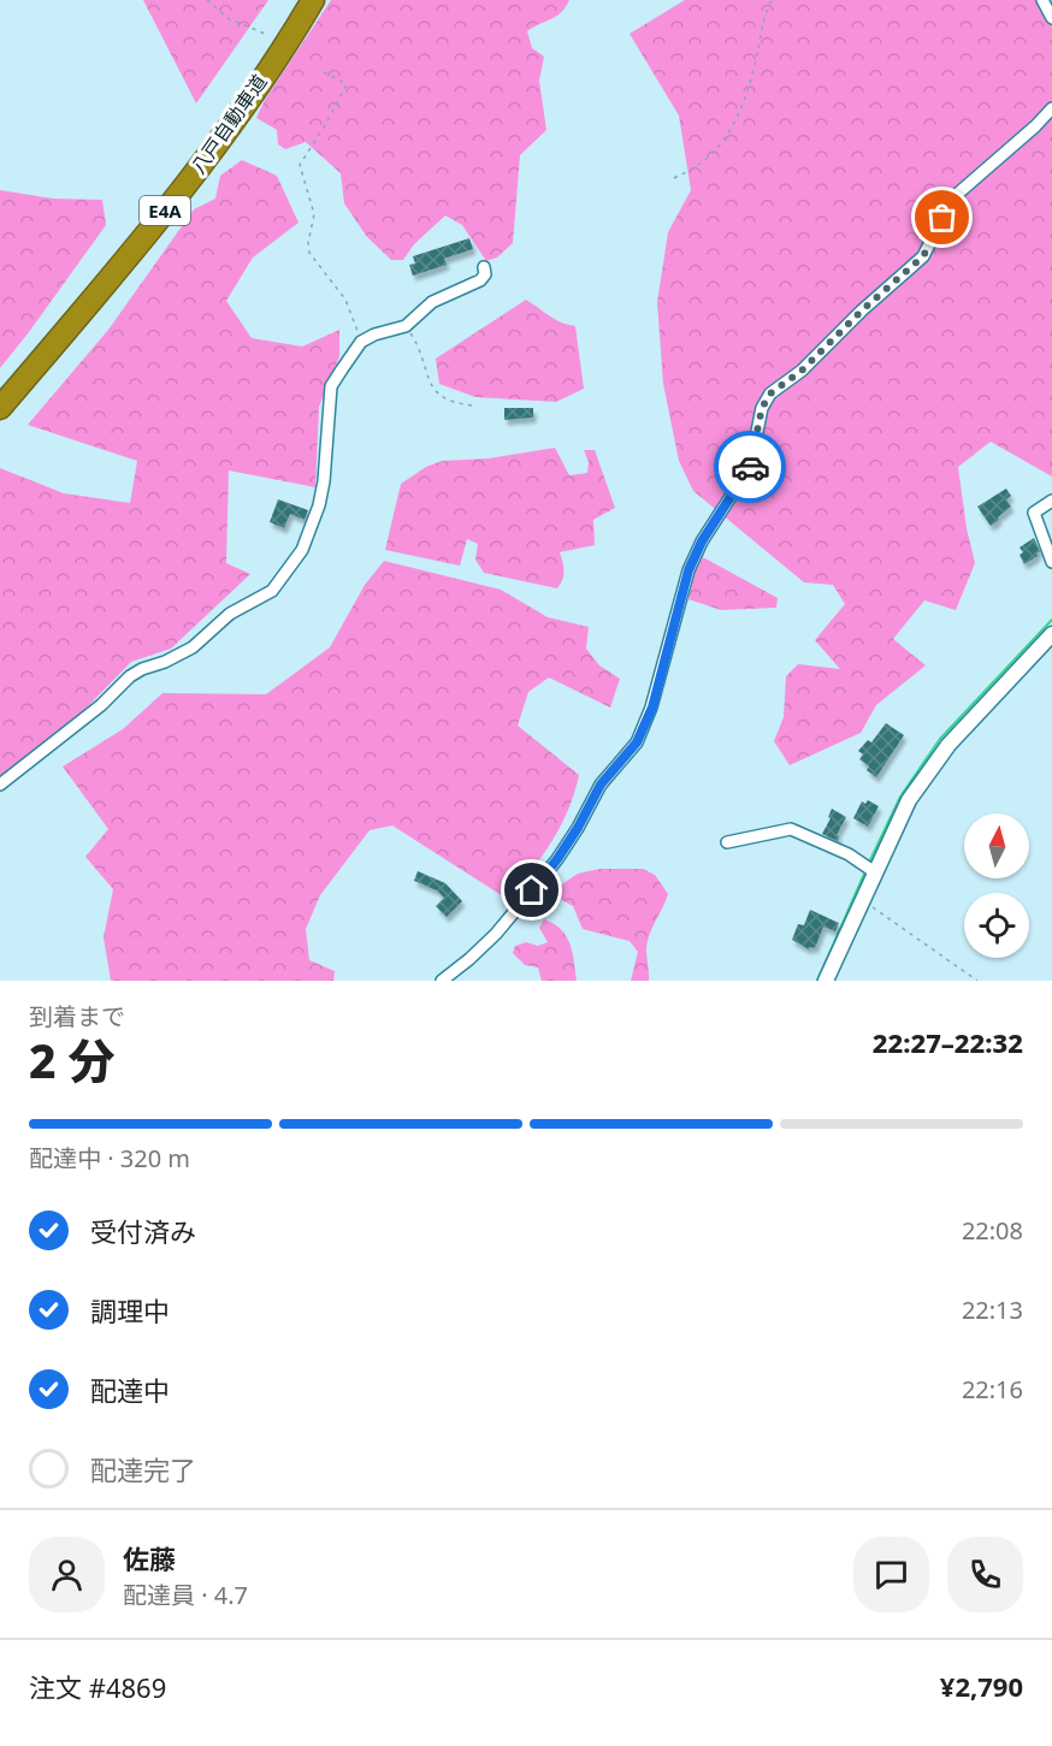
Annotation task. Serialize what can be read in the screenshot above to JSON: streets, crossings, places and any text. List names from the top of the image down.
{
  "streets": {
    "highway": ["八戸自動車道", "E4A"]
  },
  "north": "top",
  "page": {
    "heading": ["2 分", "到着まで", "22:27–22:32"],
    "panel": [
      "佐藤",
      "配達員 · 4.7",
      "注文 #4869",
      "¥2,790"
    ],
    "bar": "配達中 · 320 m",
    "list": [
      ["受付済み", "22:08"],
      ["調理中", "22:13"],
      ["配達中", "22:16"],
      "配達完了"
    ]
  }
}
